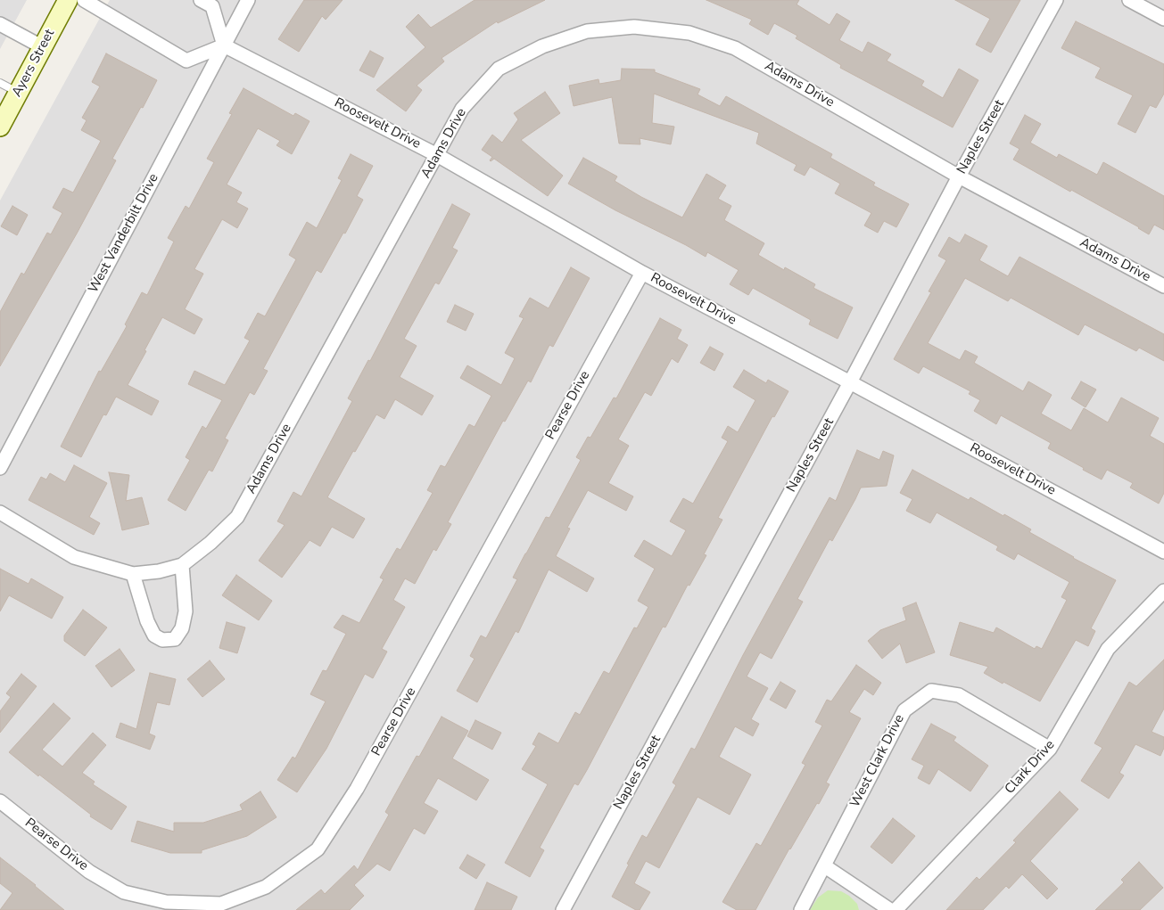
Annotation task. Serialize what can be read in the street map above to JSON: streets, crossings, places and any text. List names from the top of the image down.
{
  "streets": {
    "main road": ["Ayers Street"],
    "street": [
      "Adams Drive",
      "Roosevelt Drive",
      "Naples Street",
      "West Vanderbilt Drive",
      "Pearse Drive",
      "West Clark Drive",
      "Clark Drive"
    ]
  },
  "crossings": [
    ["Adams Drive", "Roosevelt Drive"],
    ["Adams Drive", "Naples Street"],
    ["Roosevelt Drive", "Naples Street"],
    ["Roosevelt Drive", "West Vanderbilt Drive"],
    ["Roosevelt Drive", "Pearse Drive"],
    ["West Clark Drive", "Clark Drive"]
  ]
}
